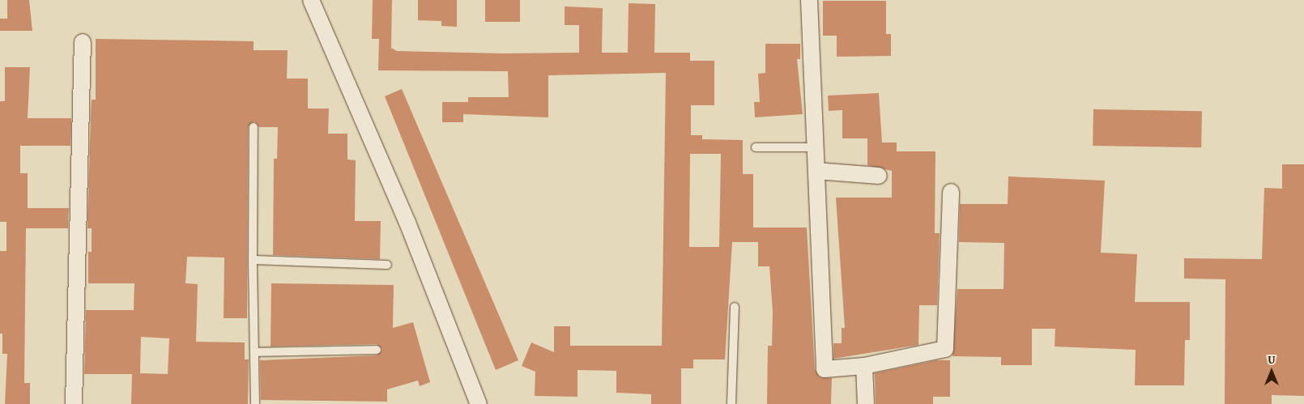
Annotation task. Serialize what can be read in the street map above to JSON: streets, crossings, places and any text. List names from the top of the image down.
{
  "north": "top"
}
